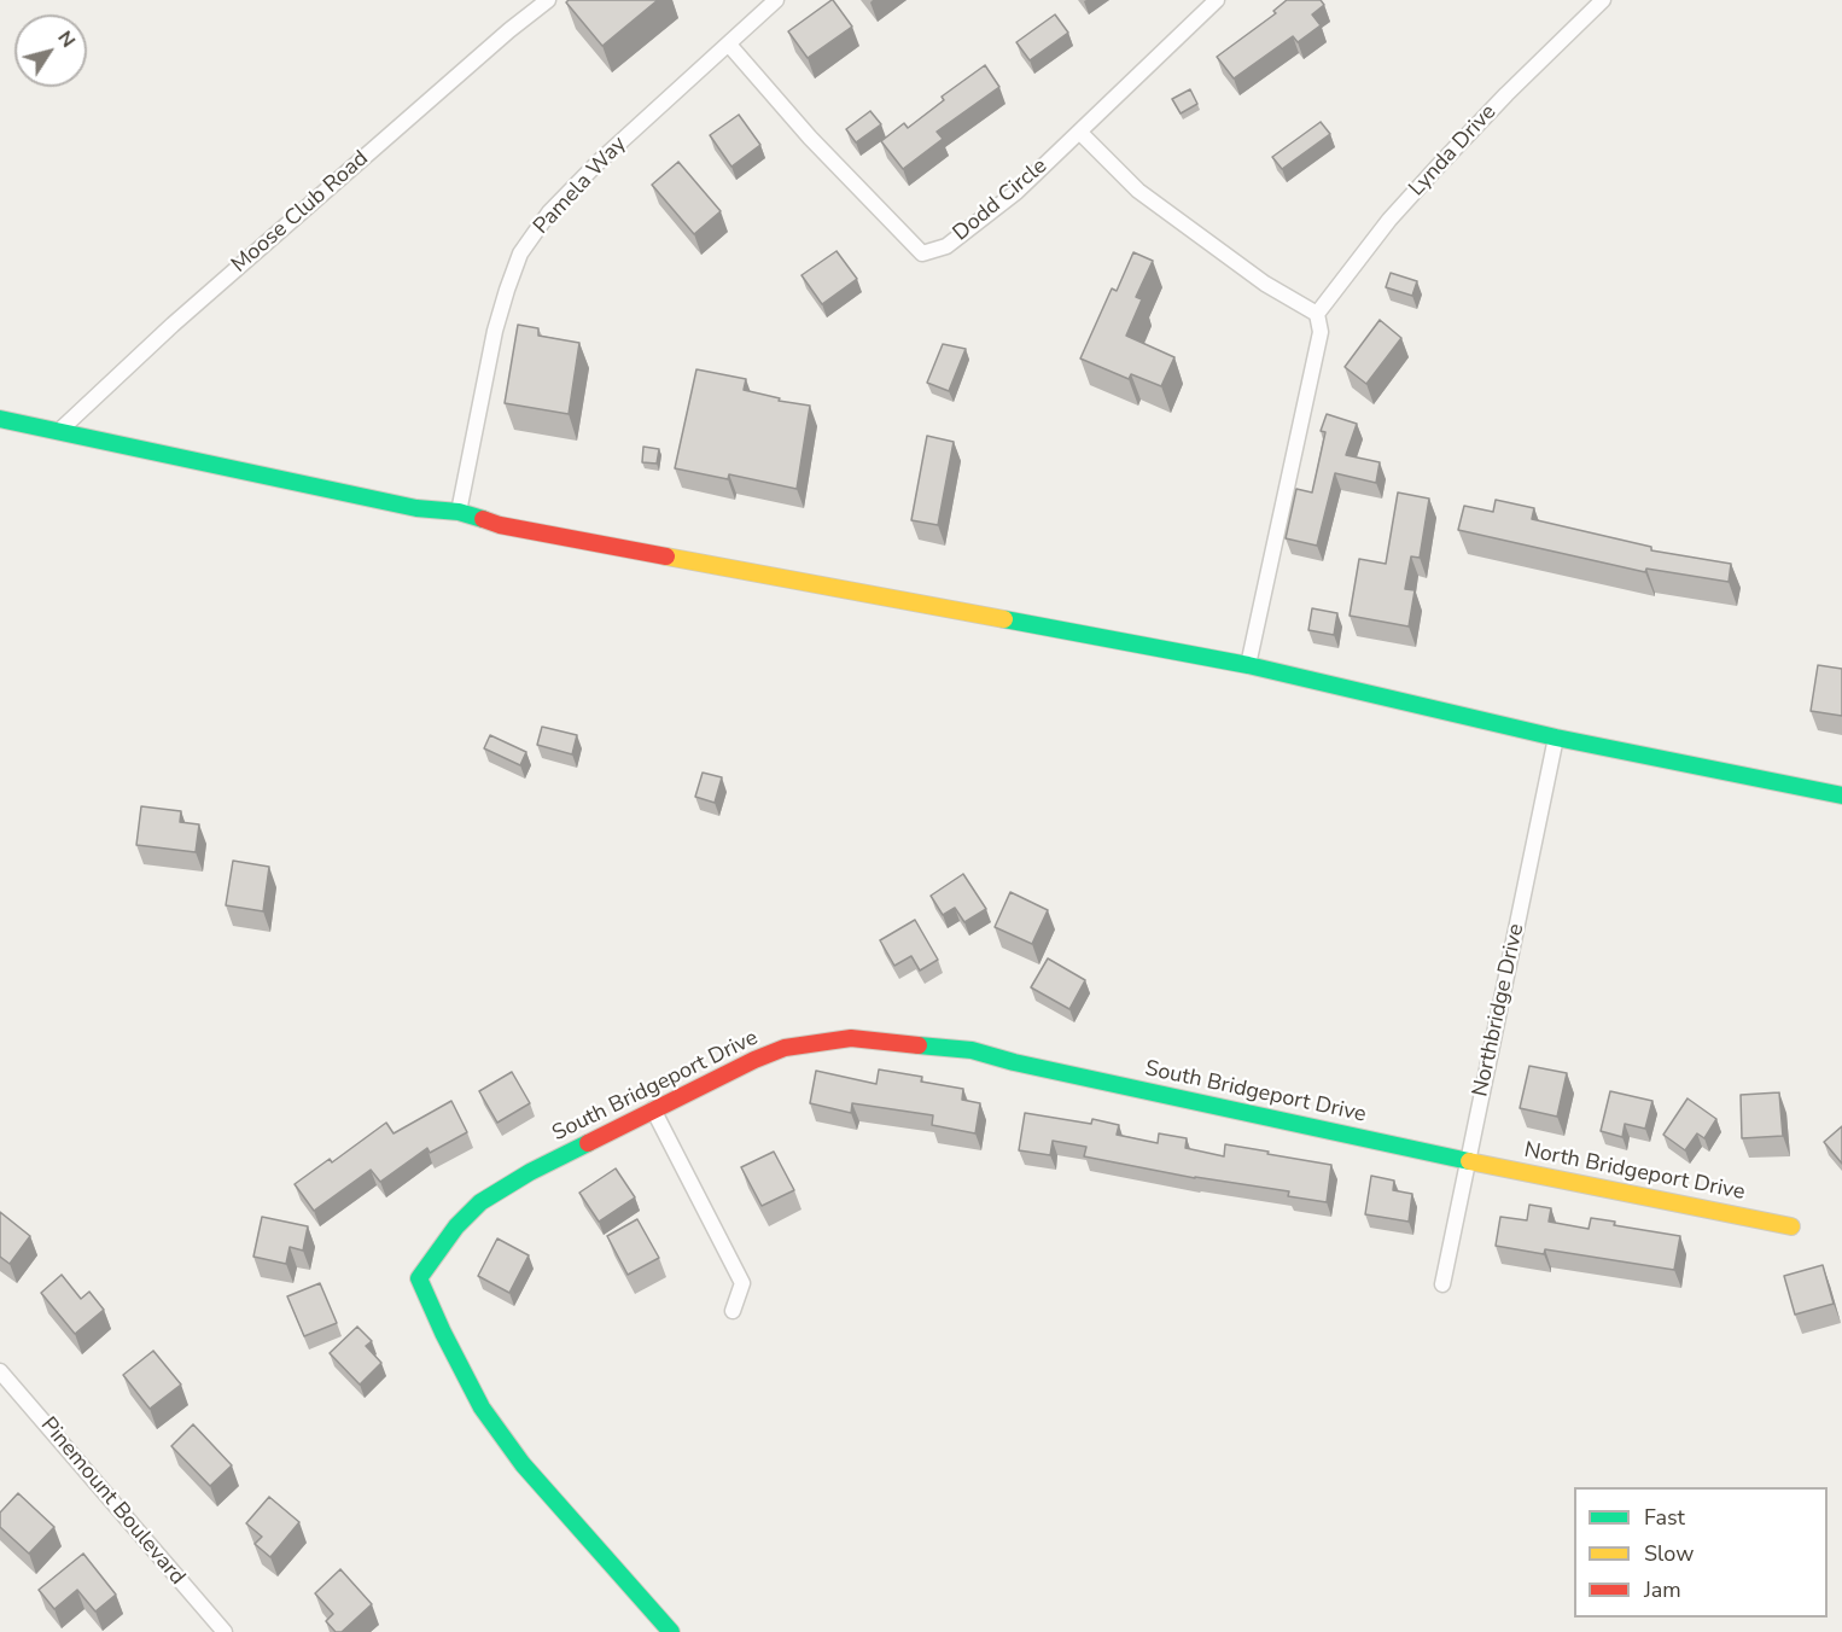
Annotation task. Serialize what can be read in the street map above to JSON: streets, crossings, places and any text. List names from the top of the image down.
{
  "streets": {
    "main road": ["South Bridgeport Drive", "North Bridgeport Drive"],
    "street": [
      "Lynda Drive",
      "Pamela Way",
      "Dodd Circle",
      "Moose Club Road",
      "Northbridge Drive",
      "Pinemount Boulevard"
    ]
  },
  "crossings": [
    ["Pamela Way", "Dodd Circle"],
    ["Northbridge Drive", "South Bridgeport Drive"],
    ["Northbridge Drive", "North Bridgeport Drive"],
    ["South Bridgeport Drive", "North Bridgeport Drive"]
  ],
  "legend": ["Fast", "Slow", "Jam"],
  "north": "top right"
}
